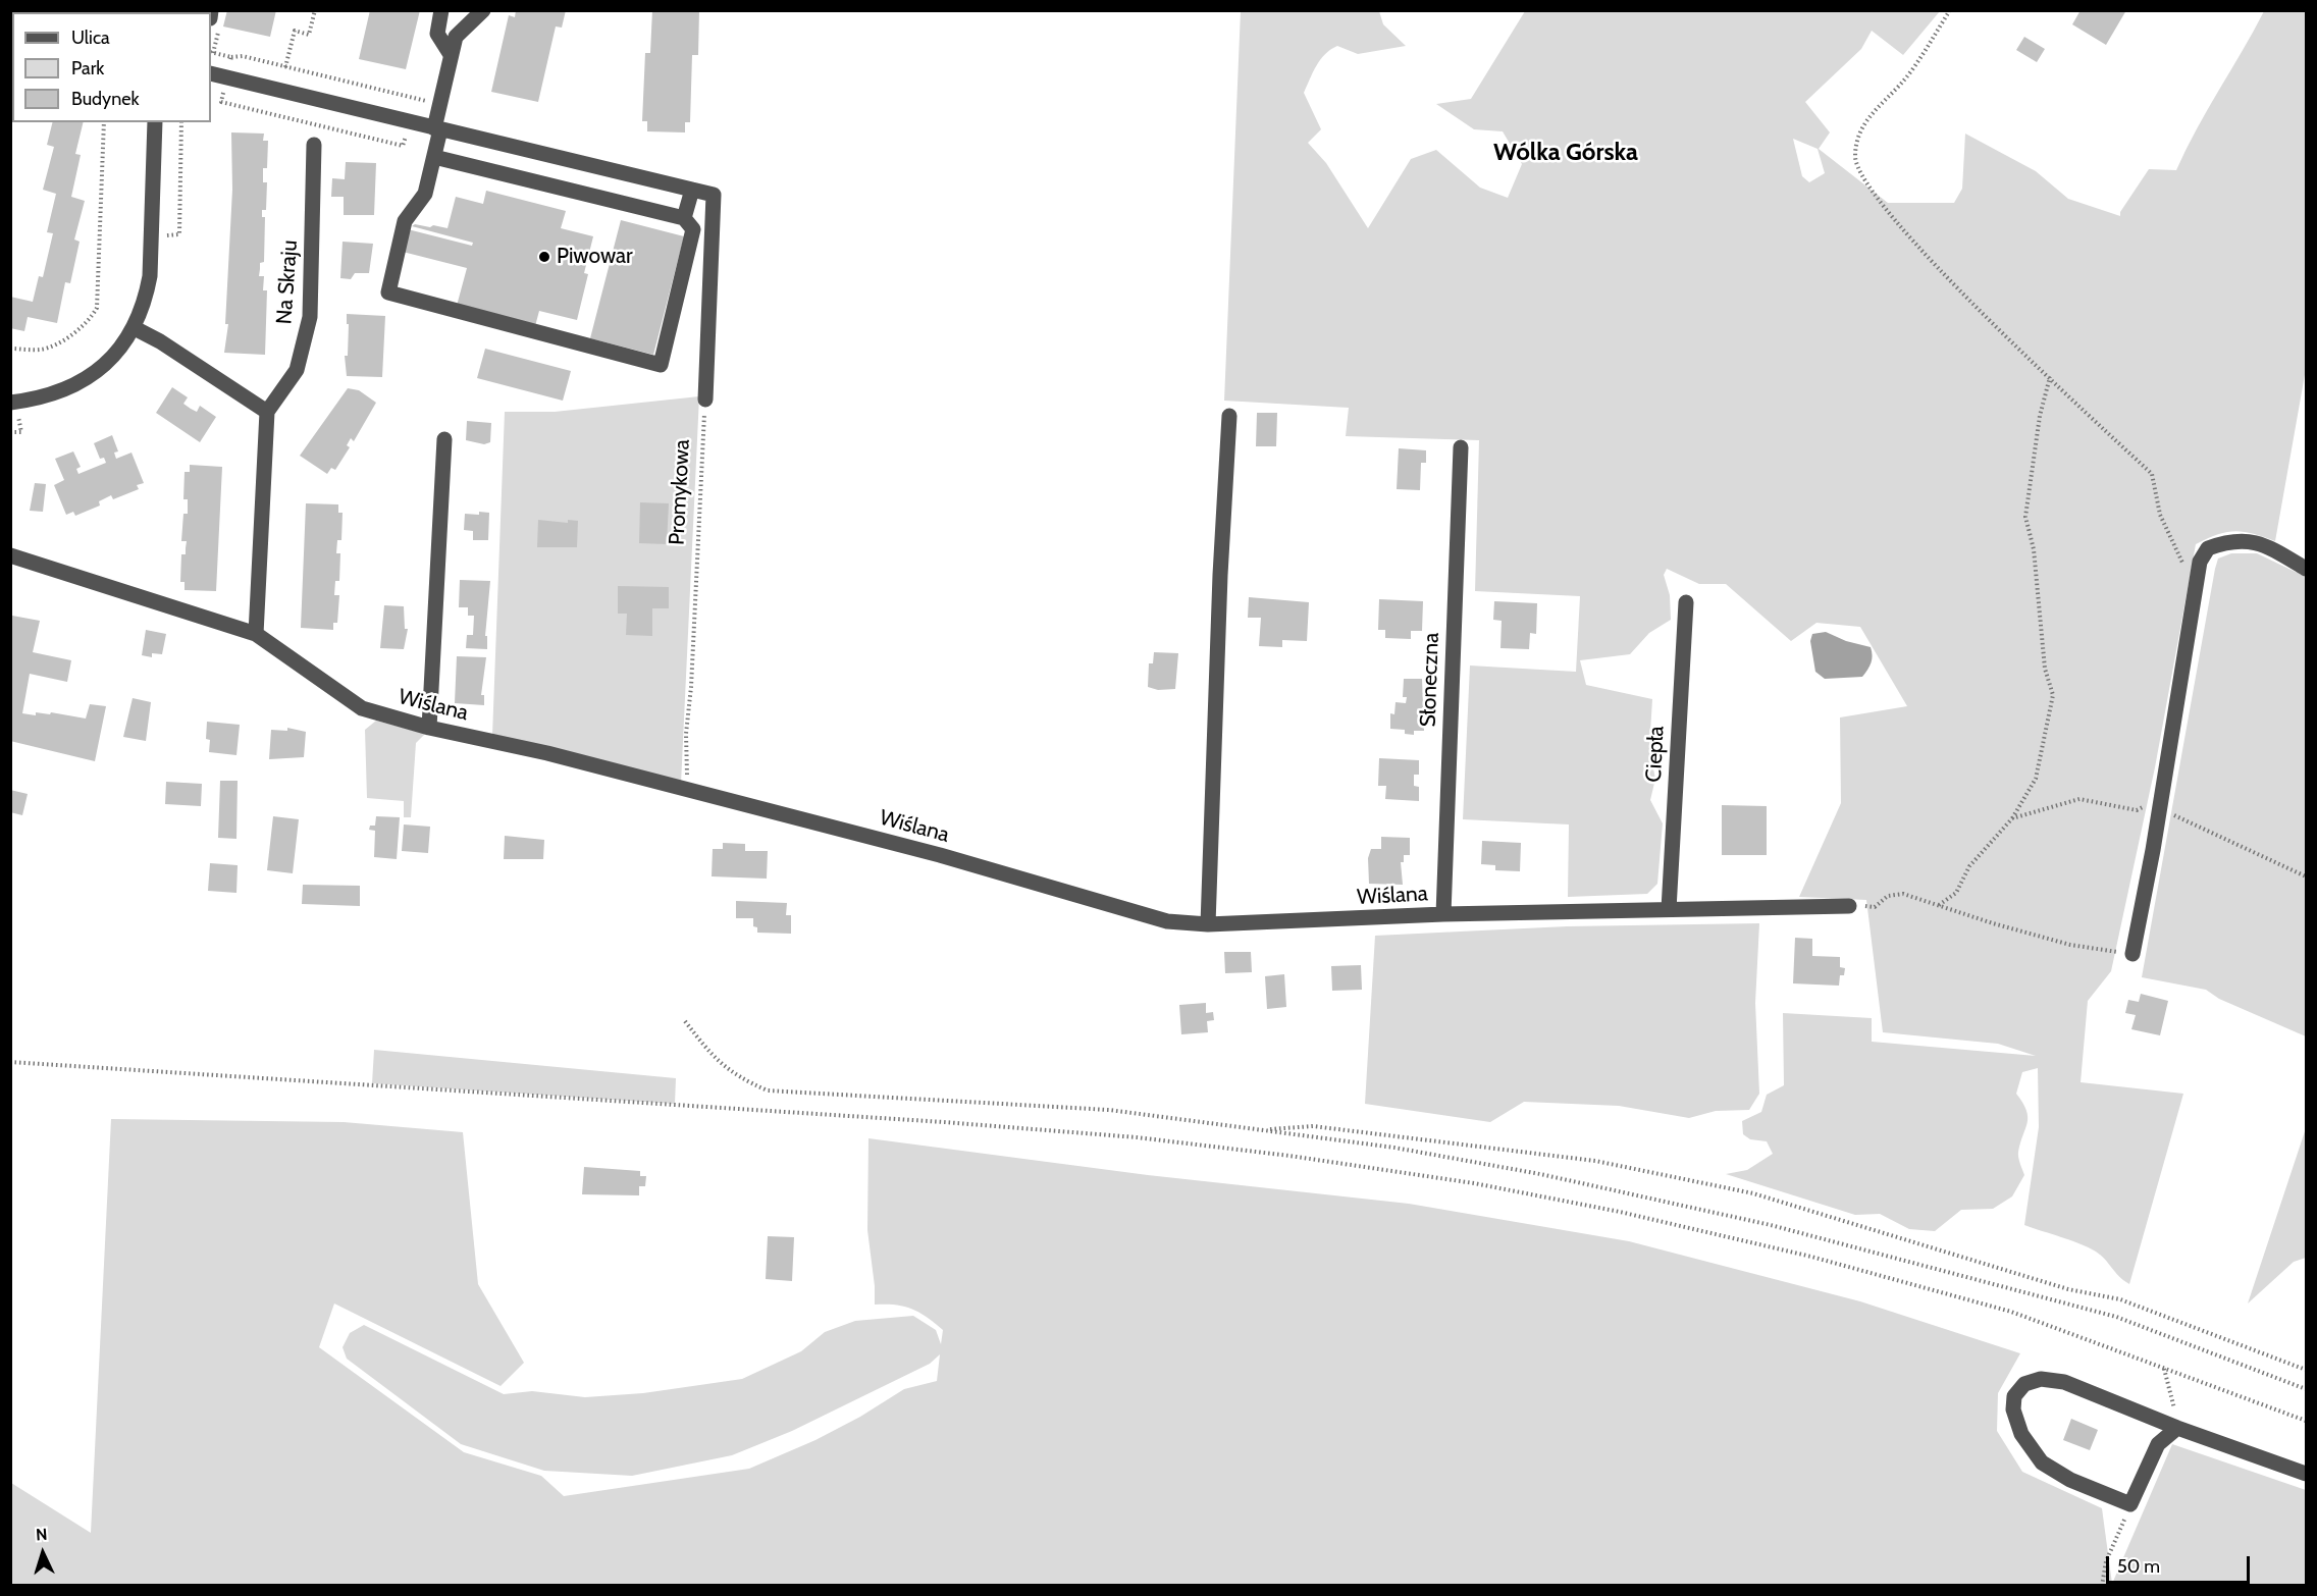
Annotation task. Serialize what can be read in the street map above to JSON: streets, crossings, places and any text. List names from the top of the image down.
{
  "streets": {
    "street": [
      "Na Skraju",
      "Słoneczna",
      "Wiślana",
      "Ciepła"
    ],
    "path": ["Promykowa"]
  },
  "crossings": [
    ["Promykowa", "Wiślana"],
    ["Słoneczna", "Wiślana"],
    ["Wiślana", "Ciepła"]
  ],
  "districts": ["Wólka Górska"],
  "places": ["Piwowar"],
  "legend": ["Ulica", "Park", "Budynek"],
  "scale_bar": "50 m",
  "north": "top"
}
